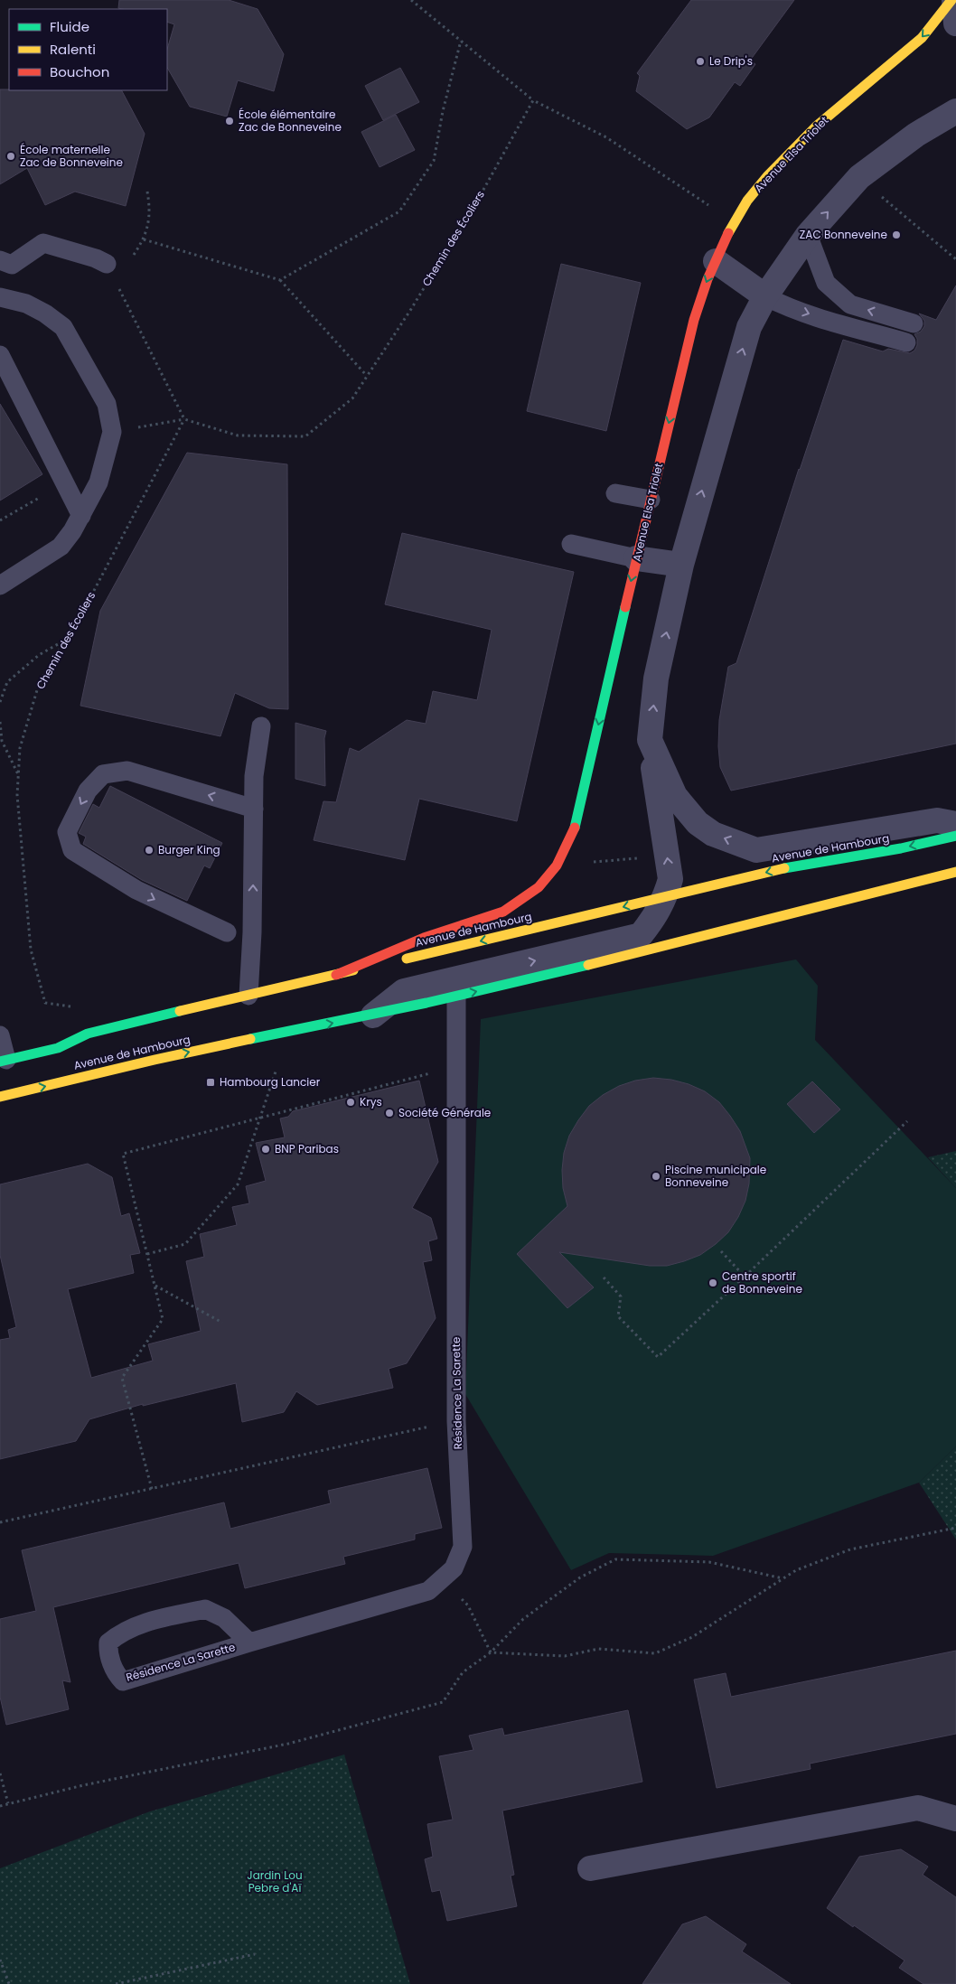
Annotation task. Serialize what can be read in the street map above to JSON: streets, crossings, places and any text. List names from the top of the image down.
{
  "streets": {
    "street": ["Avenue Elsa Triolet", "Avenue de Hambourg"],
    "lane": ["Résidence La Sarette"],
    "path": ["Chemin des Écoliers"]
  },
  "crossings": [
    ["Avenue Elsa Triolet", "Avenue de Hambourg"],
    ["Avenue de Hambourg", "Résidence La Sarette"]
  ],
  "parks": ["Jardin Lou Pebre d'Aï"],
  "places": {
    "other": [
      "Le Drip's",
      "École élémentaire Zac de Bonneveine",
      "École maternelle Zac de Bonneveine",
      "ZAC Bonneveine",
      "Burger King",
      "Krys",
      "Société Générale",
      "BNP Paribas",
      "Piscine municipale Bonneveine",
      "Centre sportif de Bonneveine"
    ],
    "transit": ["Hambourg Lancier"]
  },
  "legend": ["Fluide", "Ralenti", "Bouchon"]
}
